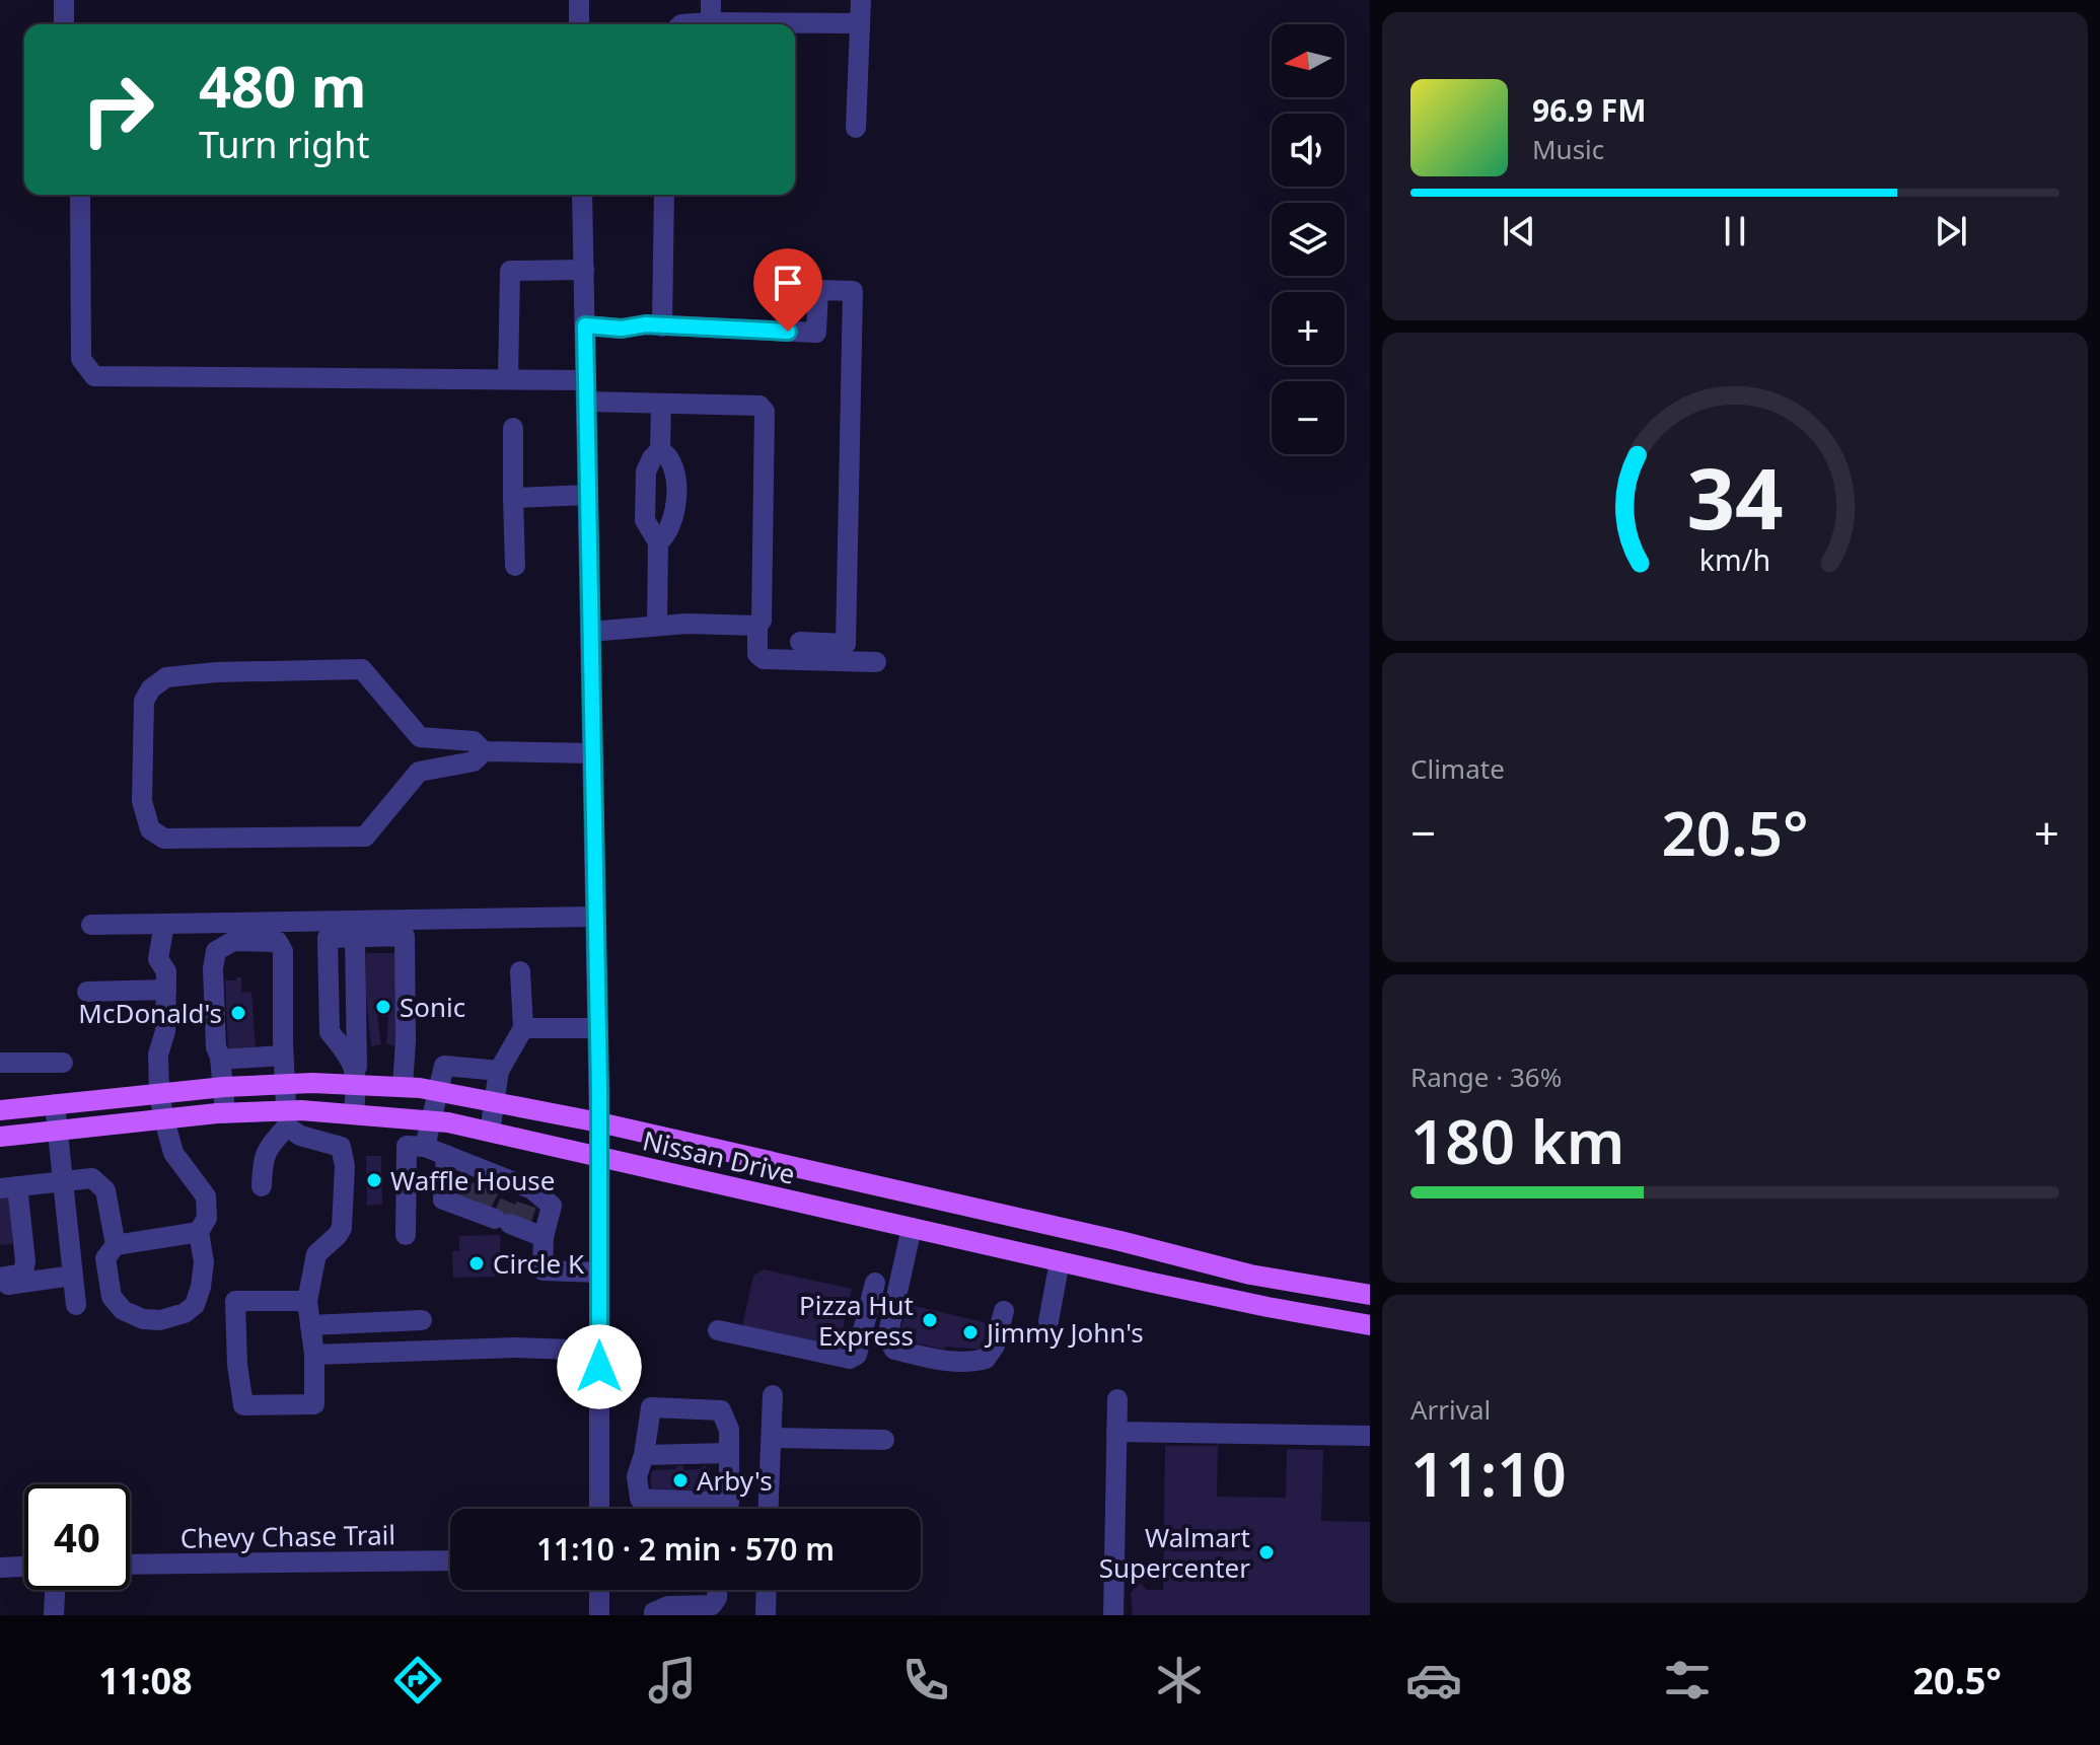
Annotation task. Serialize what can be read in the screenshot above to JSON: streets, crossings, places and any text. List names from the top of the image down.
{
  "streets": {
    "main road": ["Nissan Drive"],
    "street": ["Chevy Chase Trail"]
  },
  "places": [
    "Sonic",
    "McDonald's",
    "Waffle House",
    "Circle K",
    "Pizza Hut Express",
    "Jimmy John's",
    "Arby's",
    "Walmart Supercenter"
  ],
  "north": "left",
  "page": {
    "map_buttons": ["+", "−"],
    "turn": ["480 m", "Turn right"],
    "song": ["96.9 FM", "Music"],
    "tile": [
      "Climate",
      ["Range · 36%", "180 km"],
      ["Arrival", "11:10"]
    ],
    "heat": ["−", "20.5°", "+"],
    "limit": "40",
    "trip": "11:10 · 2 min · 570 m",
    "tabs": ["11:08", "20.5°"],
    "gauge": ["34", "km/h"]
  }
}
